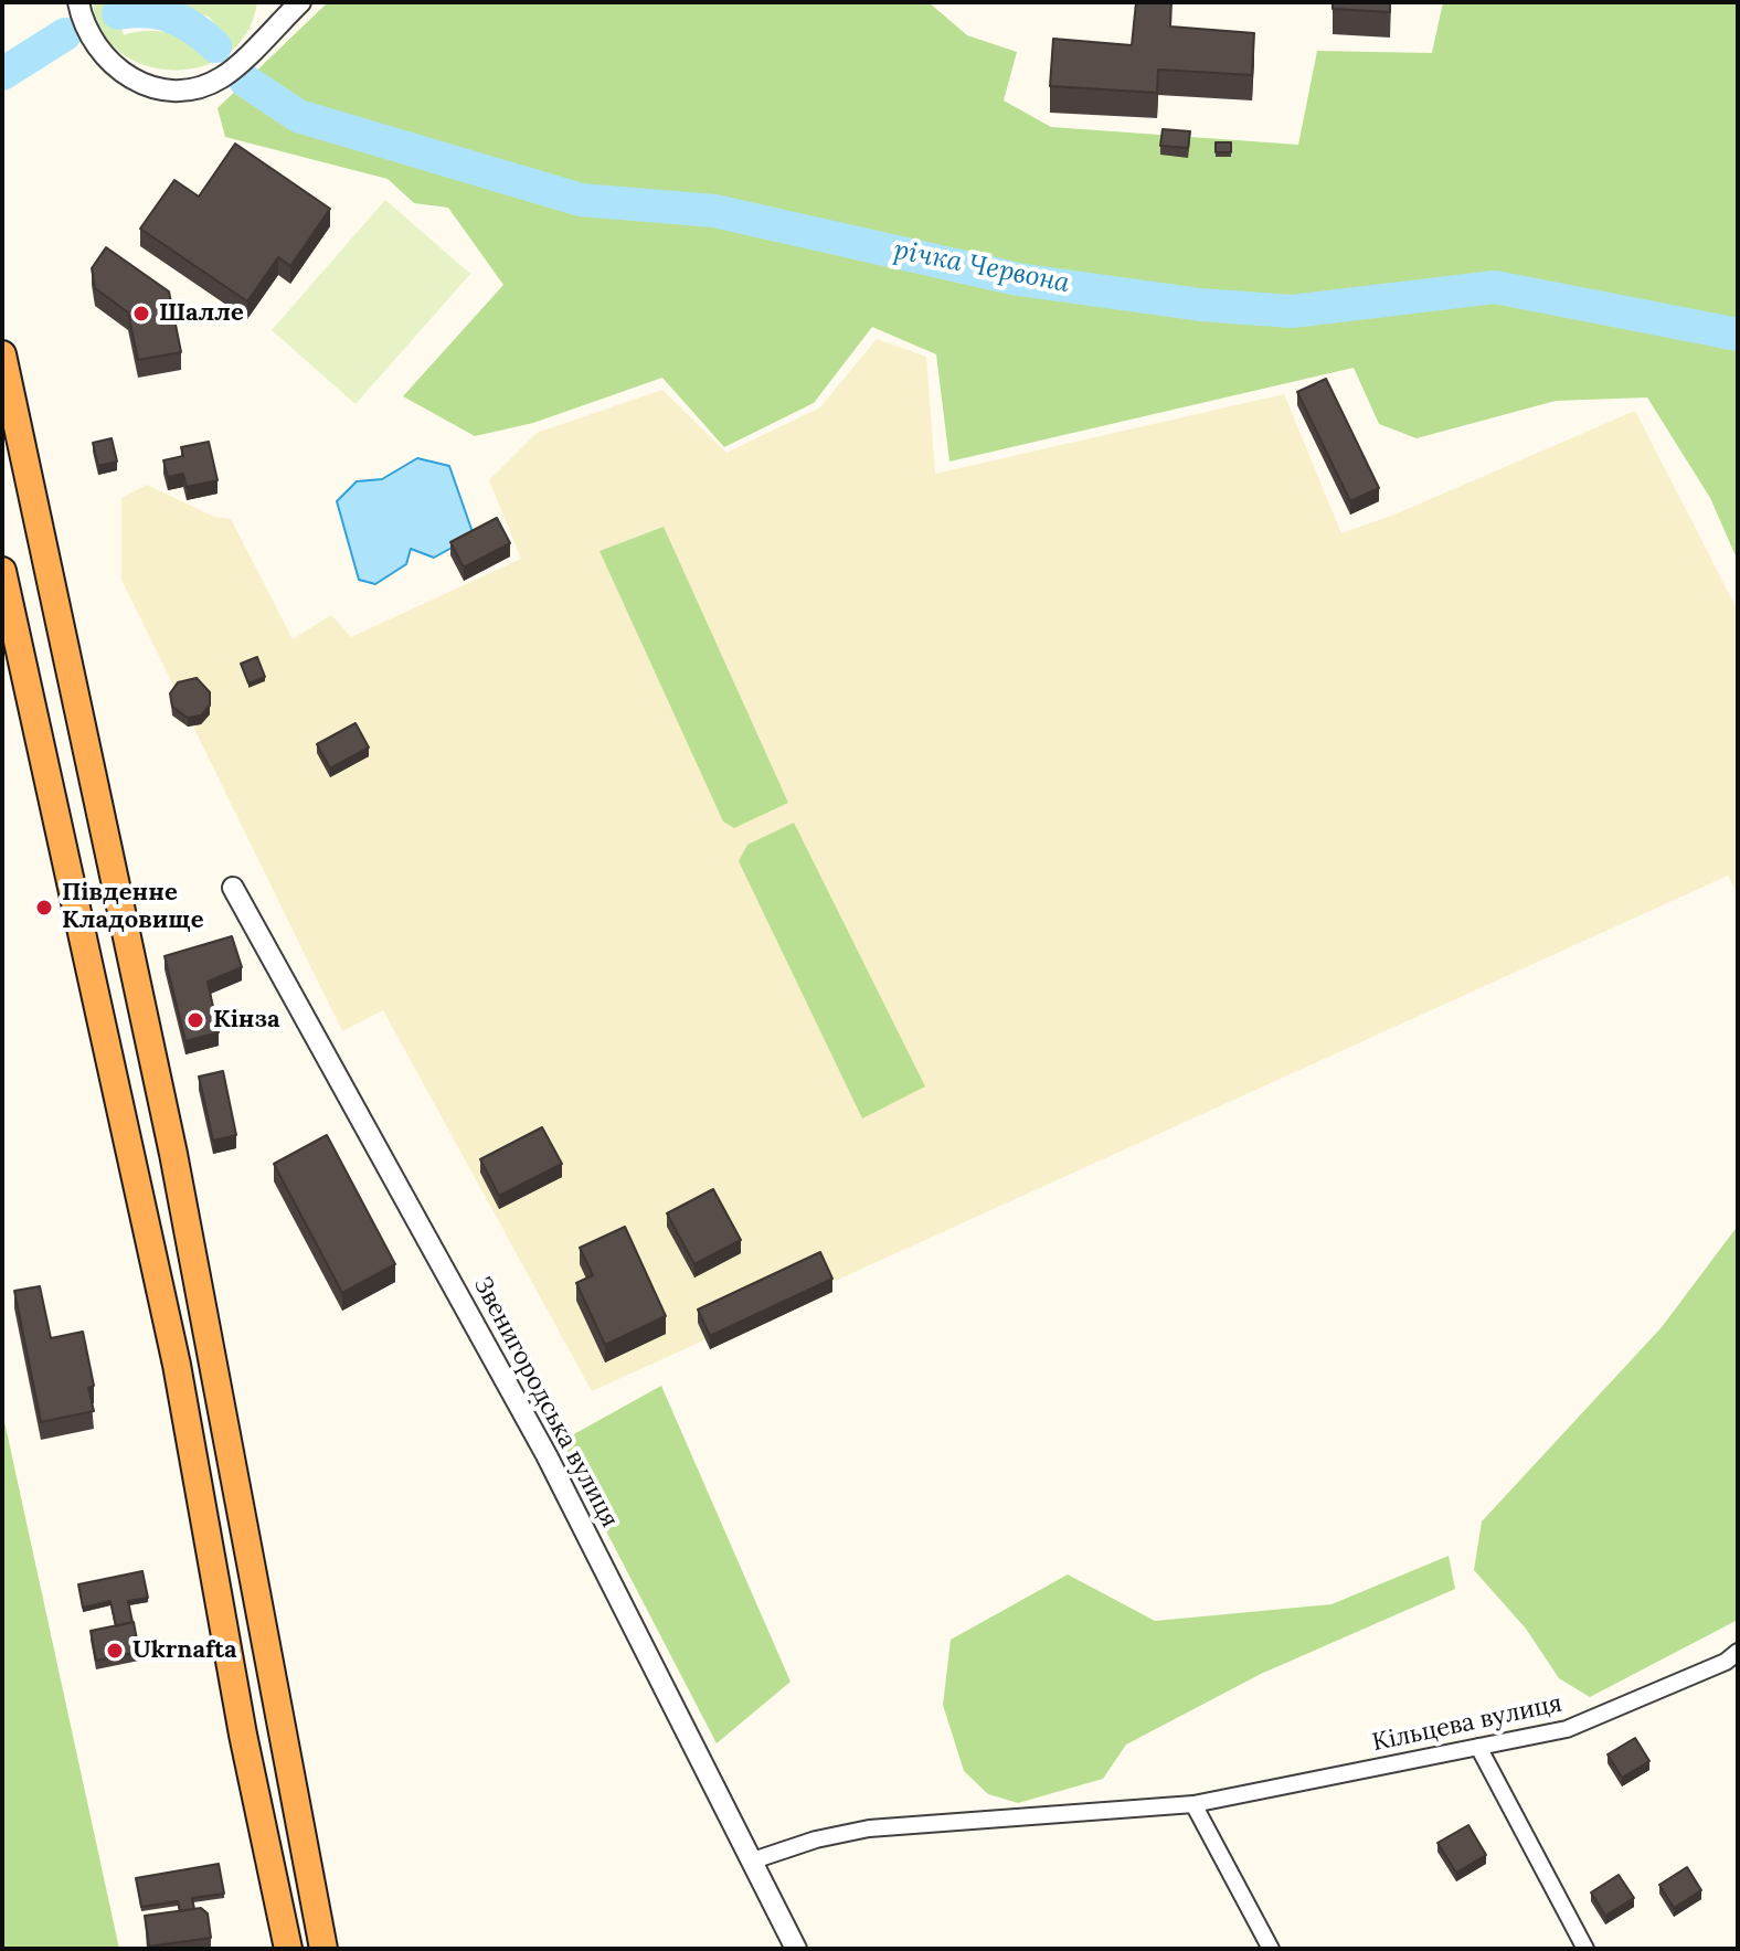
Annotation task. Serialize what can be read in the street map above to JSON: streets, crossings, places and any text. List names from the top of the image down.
{
  "streets": {
    "street": ["Звенигородська вулиця", "Кільцева вулиця"]
  },
  "crossings": [
    ["Звенигородська вулиця", "Кільцева вулиця"]
  ],
  "water": ["річка Червона"],
  "places": [
    "Шалле",
    "Південне Кладовище",
    "Кінза",
    "Ukrnafta"
  ]
}
